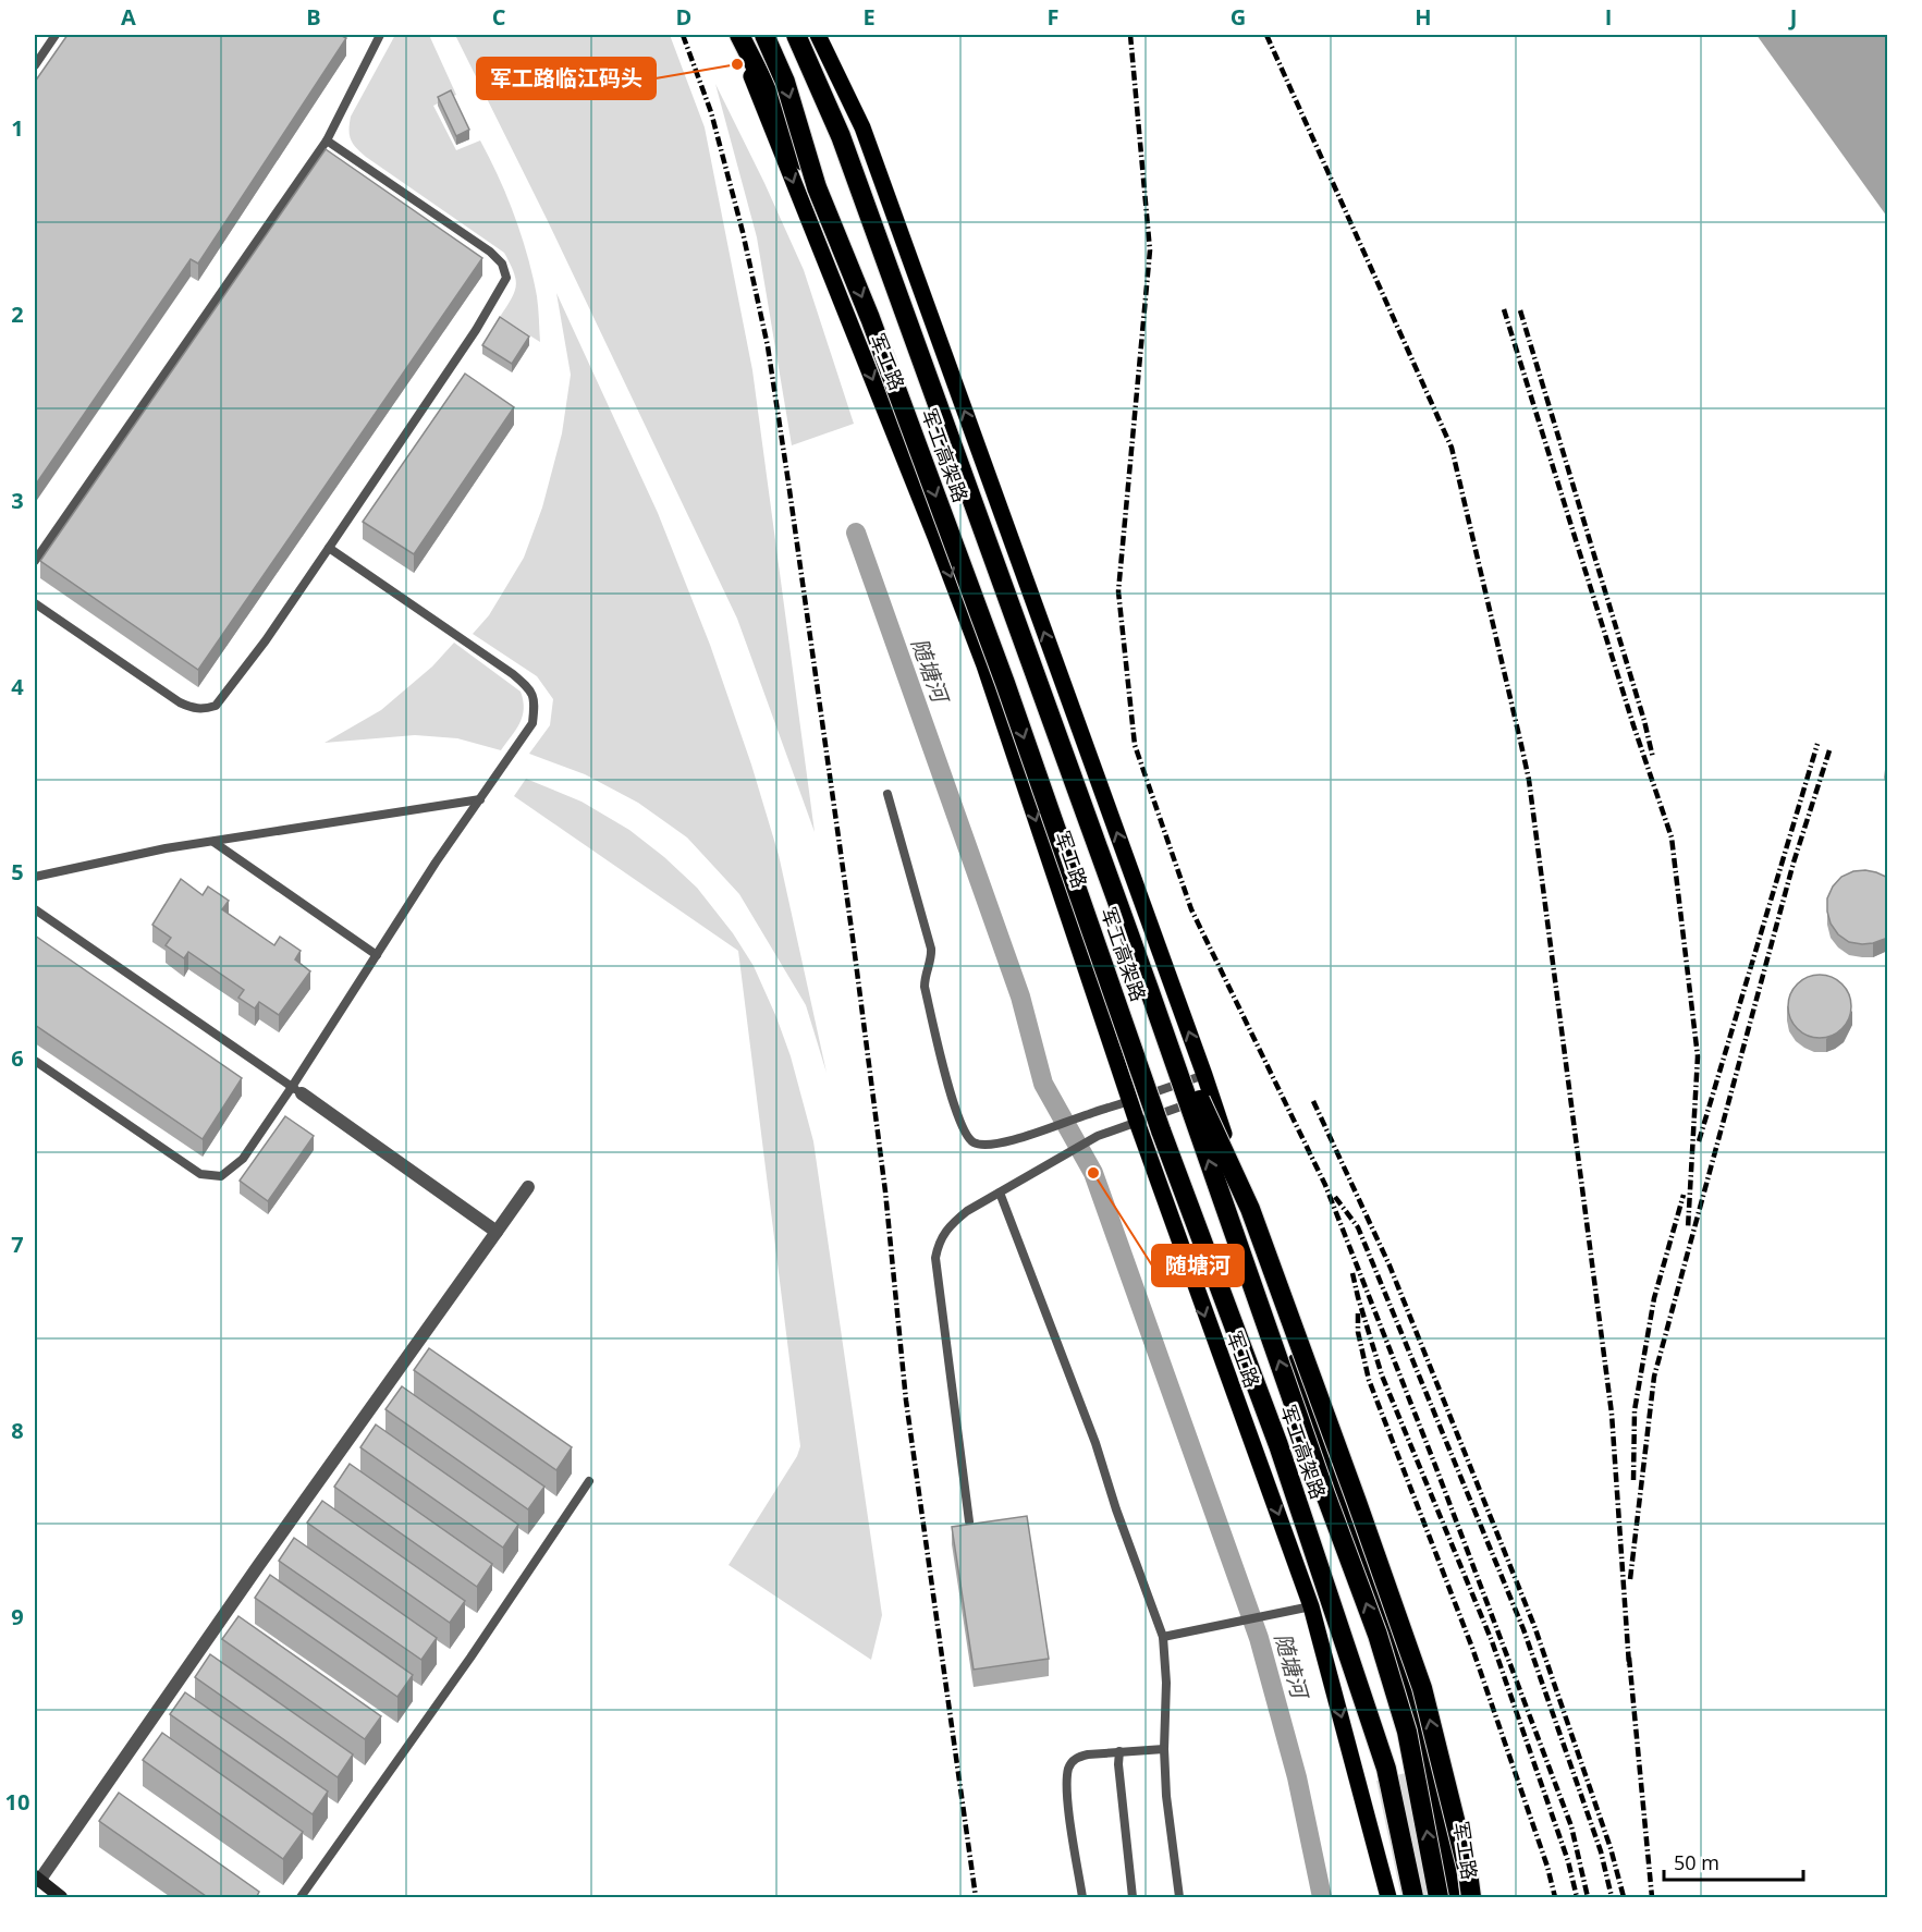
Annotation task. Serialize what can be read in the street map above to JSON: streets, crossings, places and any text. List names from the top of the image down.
{
  "streets": {
    "highway": ["军工高架路"],
    "main road": ["军工路"]
  },
  "water": ["随塘河"],
  "places": ["军工路临江码头", "随塘河"],
  "scale_bar": "50 m",
  "grid": {
    "columns": [
      "A",
      "B",
      "C",
      "D",
      "E",
      "F",
      "G",
      "H",
      "I",
      "J"
    ],
    "rows": [
      "1",
      "2",
      "3",
      "4",
      "5",
      "6",
      "7",
      "8",
      "9",
      "10"
    ]
  }
}
